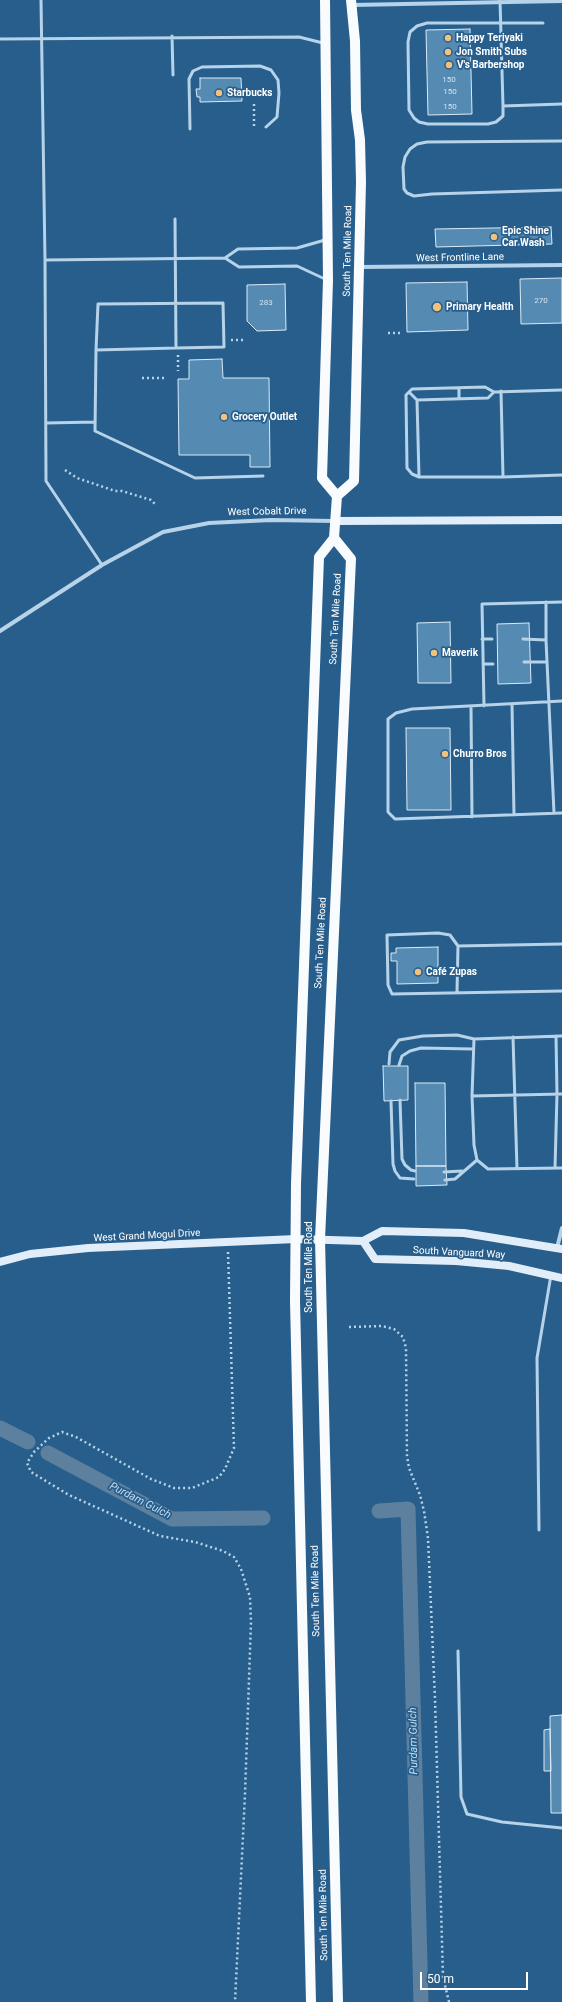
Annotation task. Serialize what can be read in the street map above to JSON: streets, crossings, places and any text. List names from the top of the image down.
{
  "streets": {
    "main road": ["South Ten Mile Road"],
    "street": [
      "West Frontline Lane",
      "West Cobalt Drive",
      "West Grand Mogul Drive",
      "South Vanguard Way"
    ]
  },
  "crossings": [
    ["South Ten Mile Road", "West Frontline Lane"],
    ["South Ten Mile Road", "West Grand Mogul Drive"]
  ],
  "water": ["Purdam Gulch"],
  "places": [
    "Happy Teriyaki",
    "Jon Smith Subs",
    "V's Barbershop",
    "Starbucks",
    "Epic Shine Car Wash",
    "Primary Health",
    "Grocery Outlet",
    "Maverik",
    "Churro Bros",
    "Café Zupas"
  ],
  "house_numbers": [
    "150",
    "150",
    "150",
    "270",
    "283"
  ],
  "scale_bar": "50 m"
}
